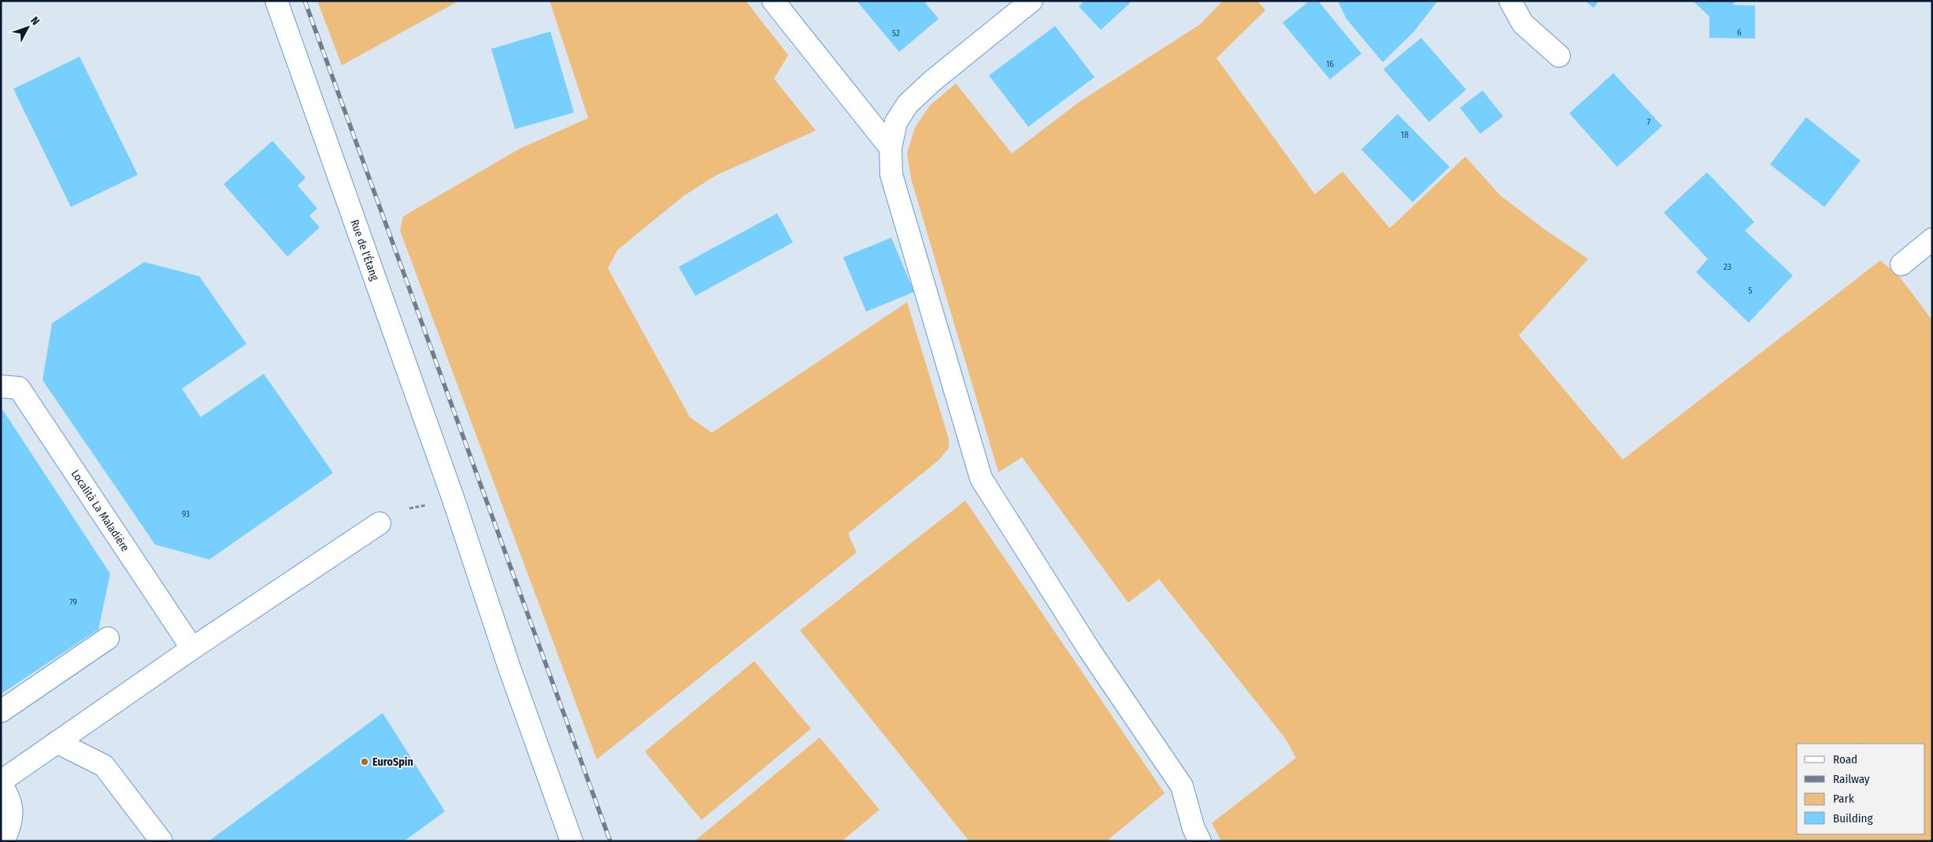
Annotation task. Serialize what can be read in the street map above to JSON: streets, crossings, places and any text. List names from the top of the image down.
{
  "streets": {
    "street": ["Rue de l'Étang", "Località La Maladière"]
  },
  "places": ["EuroSpin"],
  "house_numbers": [
    "6",
    "52",
    "16",
    "7",
    "18",
    "23",
    "5",
    "93",
    "79"
  ],
  "legend": [
    "Road",
    "Railway",
    "Park",
    "Building"
  ],
  "north": "top right"
}
